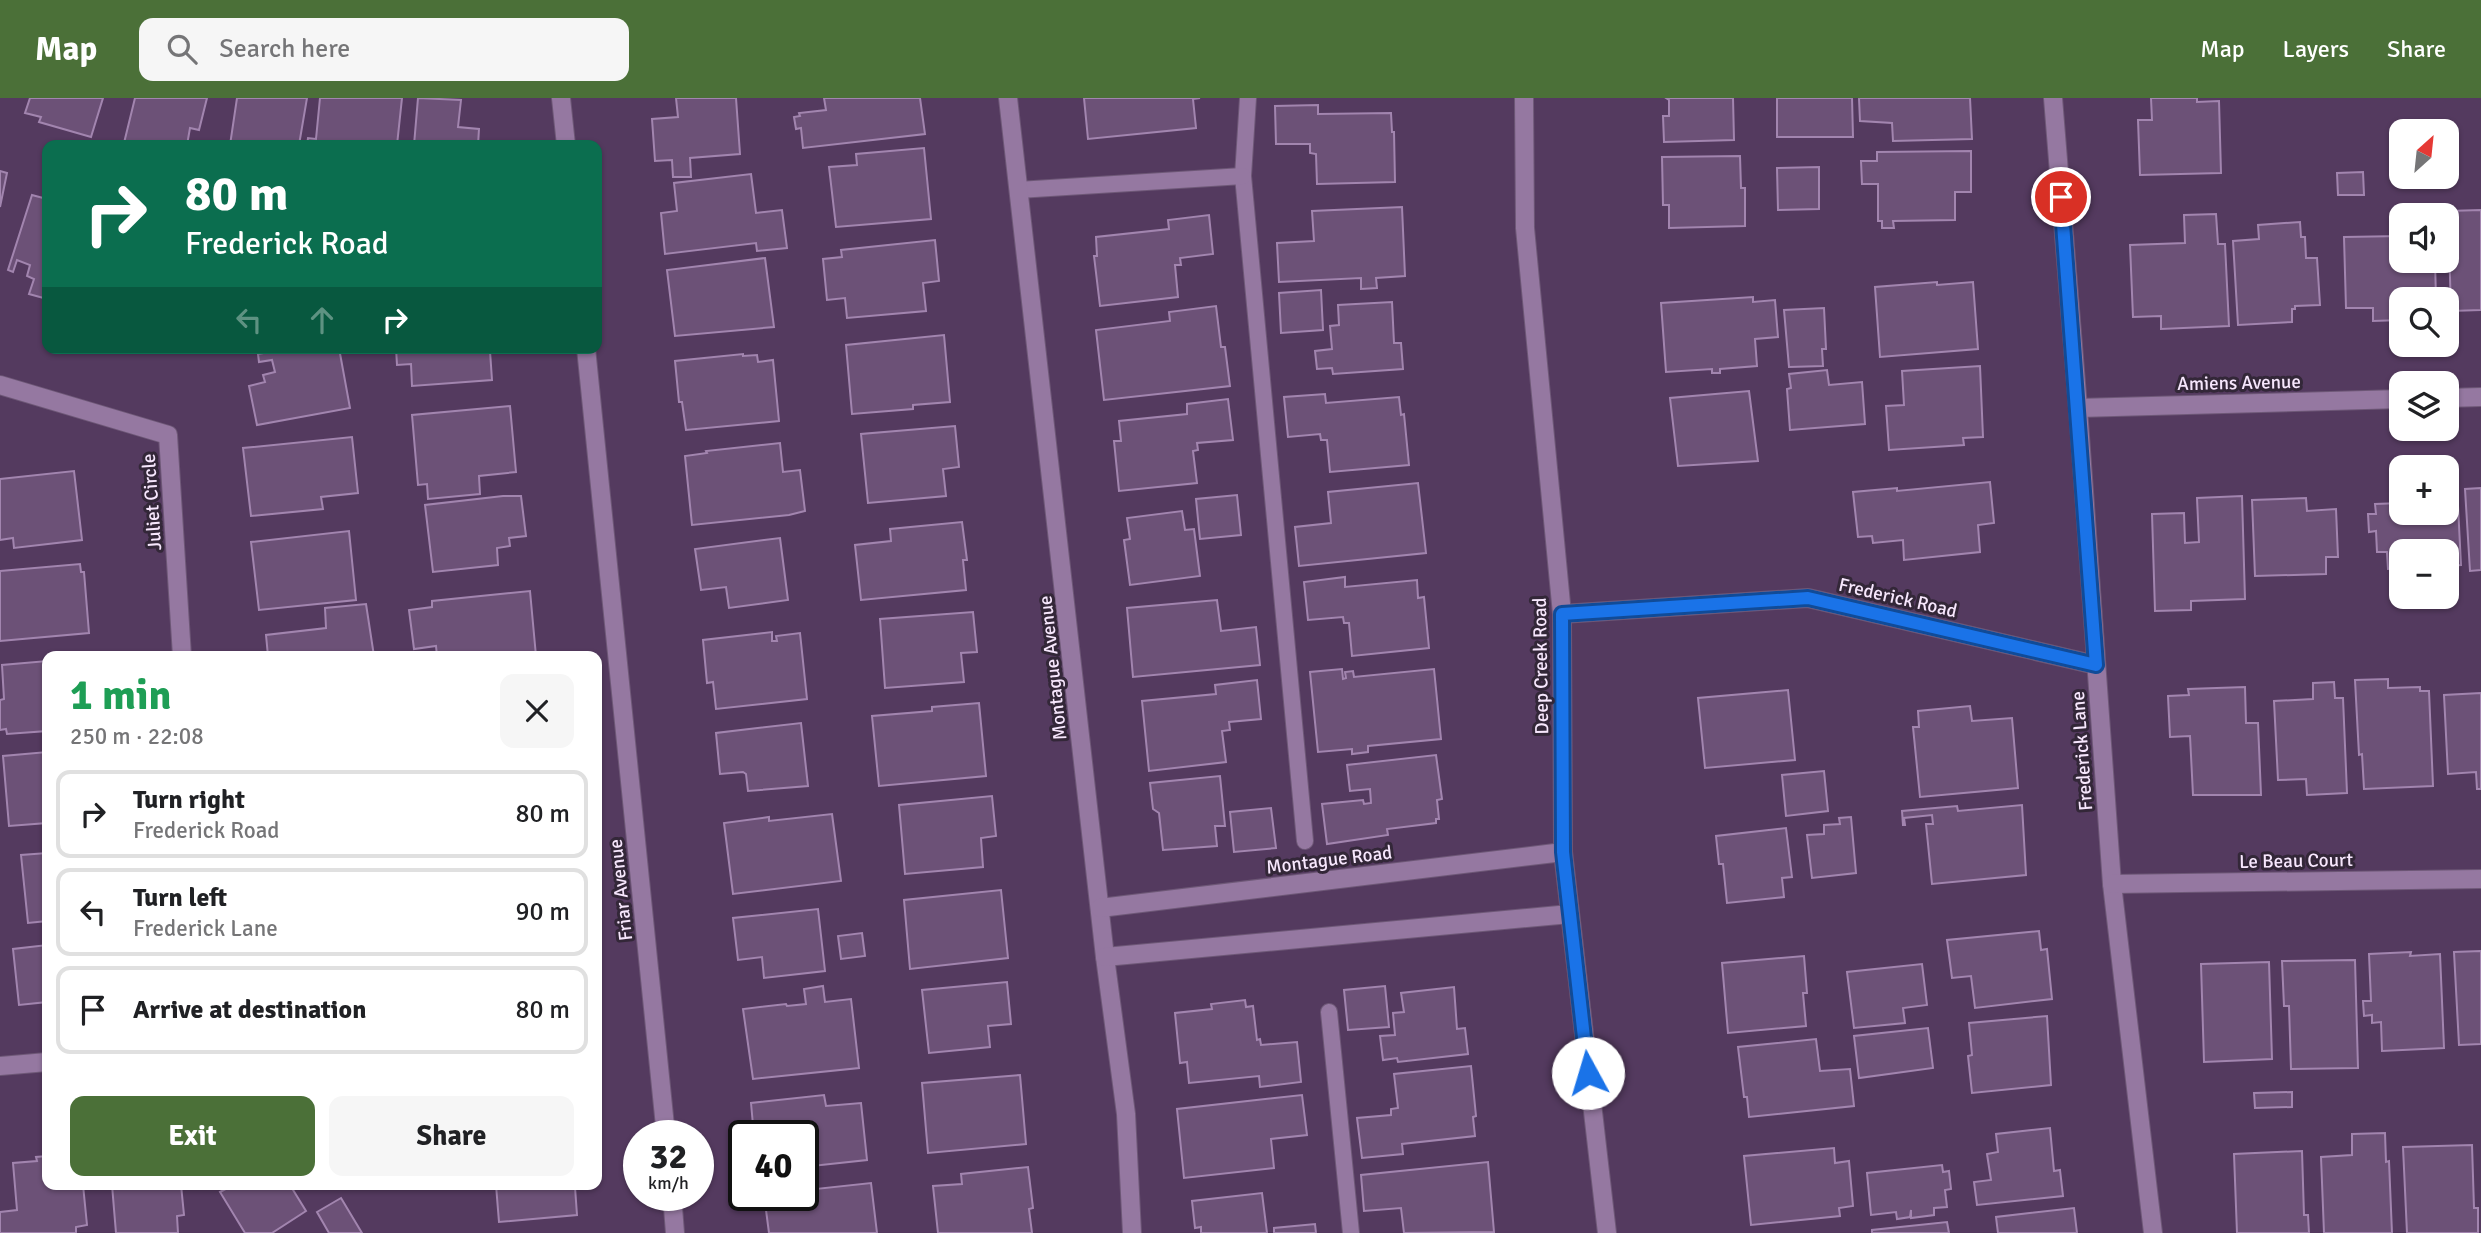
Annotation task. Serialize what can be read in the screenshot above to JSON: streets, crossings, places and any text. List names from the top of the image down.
{
  "streets": {
    "street": [
      "Amiens Avenue",
      "Juliet Circle",
      "Frederick Road",
      "Deep Creek Road",
      "Montague Avenue",
      "Frederick Lane",
      "Montague Road",
      "Le Beau Court",
      "Friar Avenue"
    ]
  },
  "crossings": [
    ["Amiens Avenue", "Frederick Lane"],
    ["Frederick Road", "Deep Creek Road"],
    ["Frederick Road", "Frederick Lane"],
    ["Deep Creek Road", "Montague Road"],
    ["Montague Avenue", "Montague Road"],
    ["Frederick Lane", "Le Beau Court"]
  ],
  "north": "top right",
  "page": {
    "header": "Map",
    "search": "Search here",
    "nav": ["Map", "Layers", "Share"],
    "map_buttons": ["+", "−"],
    "turn": ["80 m", "Frederick Road"],
    "heading": ["1 min", "250 m · 22:08"],
    "list": [
      {
        "name": "Turn right",
        "note": "Frederick Road",
        "value": "80 m"
      },
      {
        "name": "Turn left",
        "note": "Frederick Lane",
        "value": "90 m"
      },
      {
        "name": "Arrive at destination",
        "value": "80 m"
      }
    ],
    "buttons": ["Exit", "Share"],
    "speed": "32 km/h",
    "limit": "40"
  }
}
